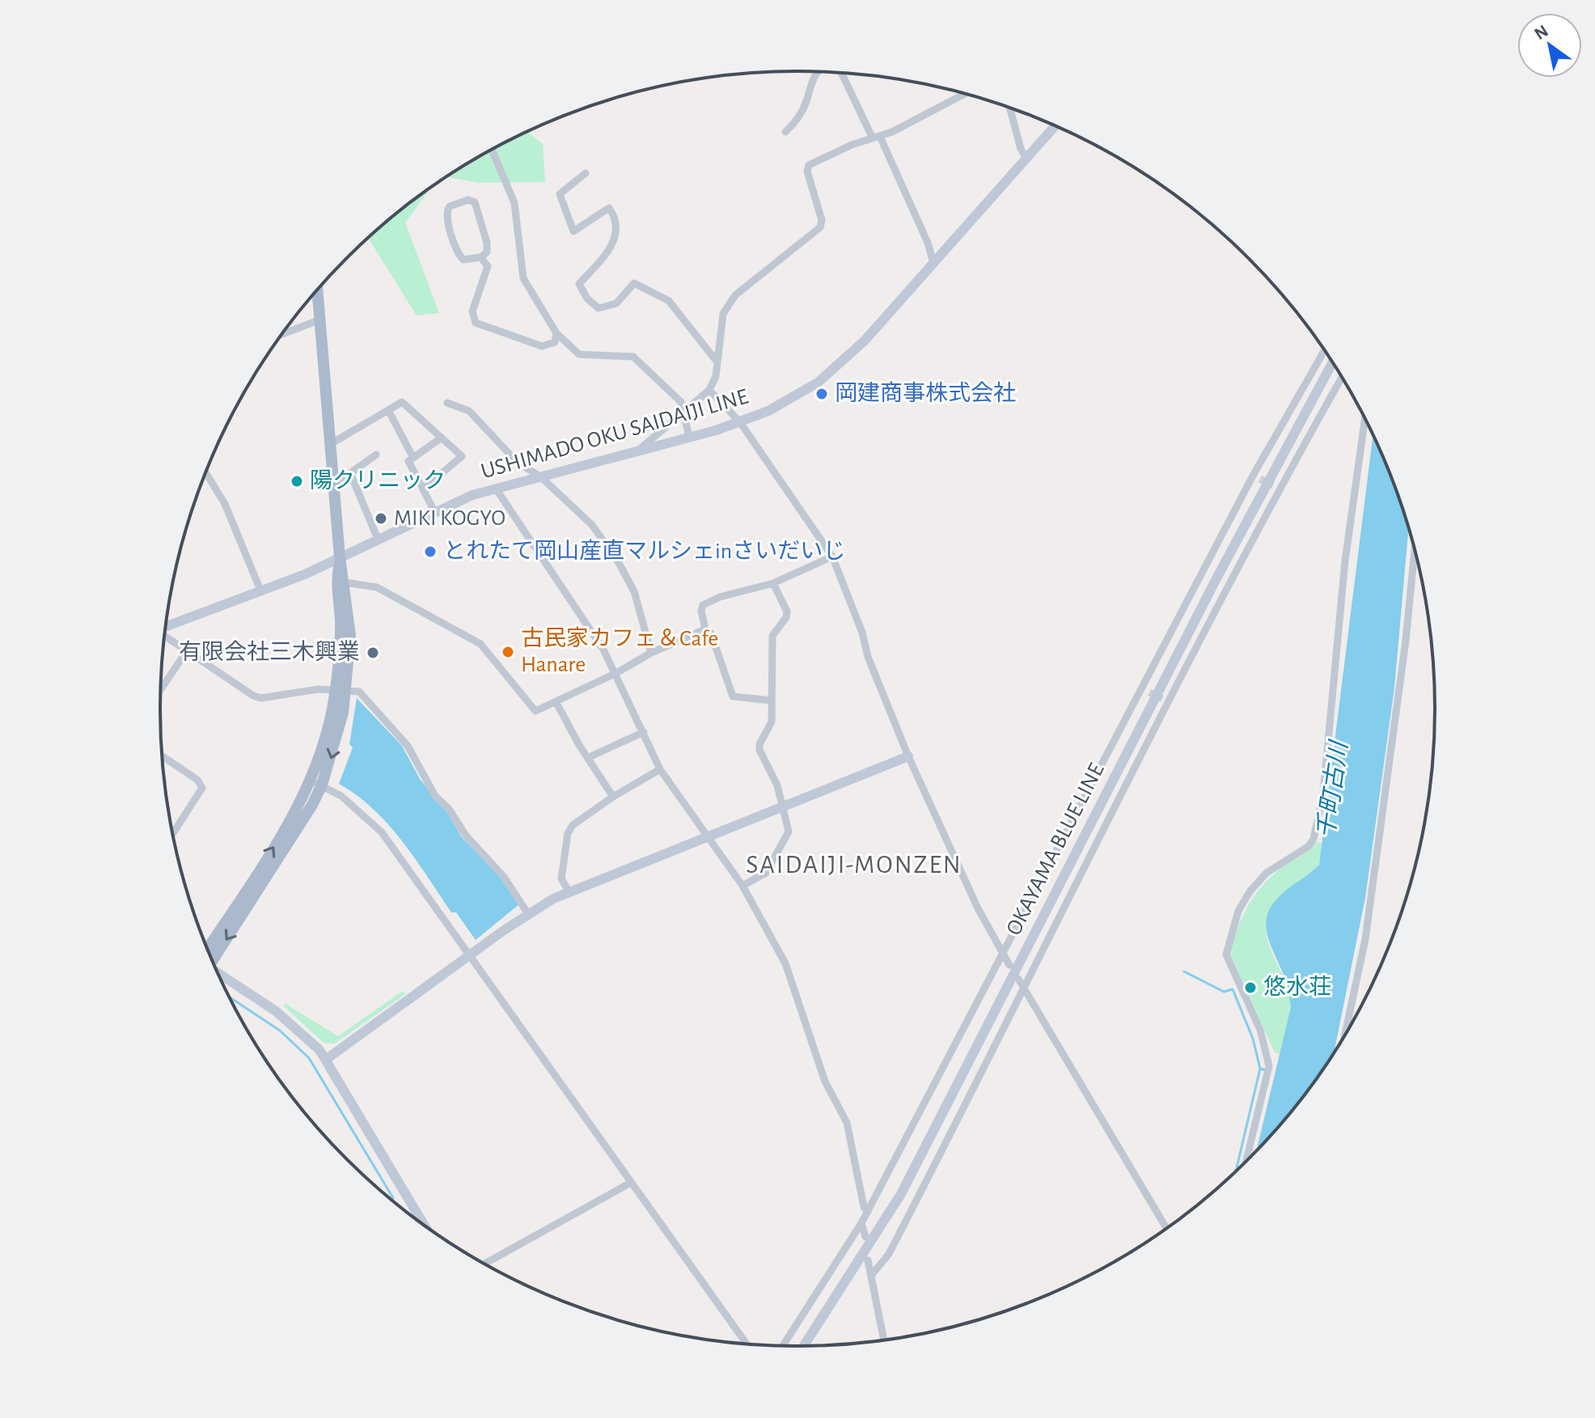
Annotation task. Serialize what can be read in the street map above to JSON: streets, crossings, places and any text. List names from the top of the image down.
{
  "streets": {
    "main road": ["USHIMADO OKU SAIDAIJI LINE", "OKAYAMA BLUE LINE"]
  },
  "districts": ["SAIDAIJI-MONZEN"],
  "water": ["千町古川"],
  "places": [
    "岡建商事株式会社",
    "陽クリニック",
    "MIKI KOGYO",
    "とれたて岡山産直マルシェinさいだいじ",
    "古民家カフェ＆Cafe Hanare",
    "有限会社三木興業",
    "悠水荘"
  ],
  "north": "top left"
}
